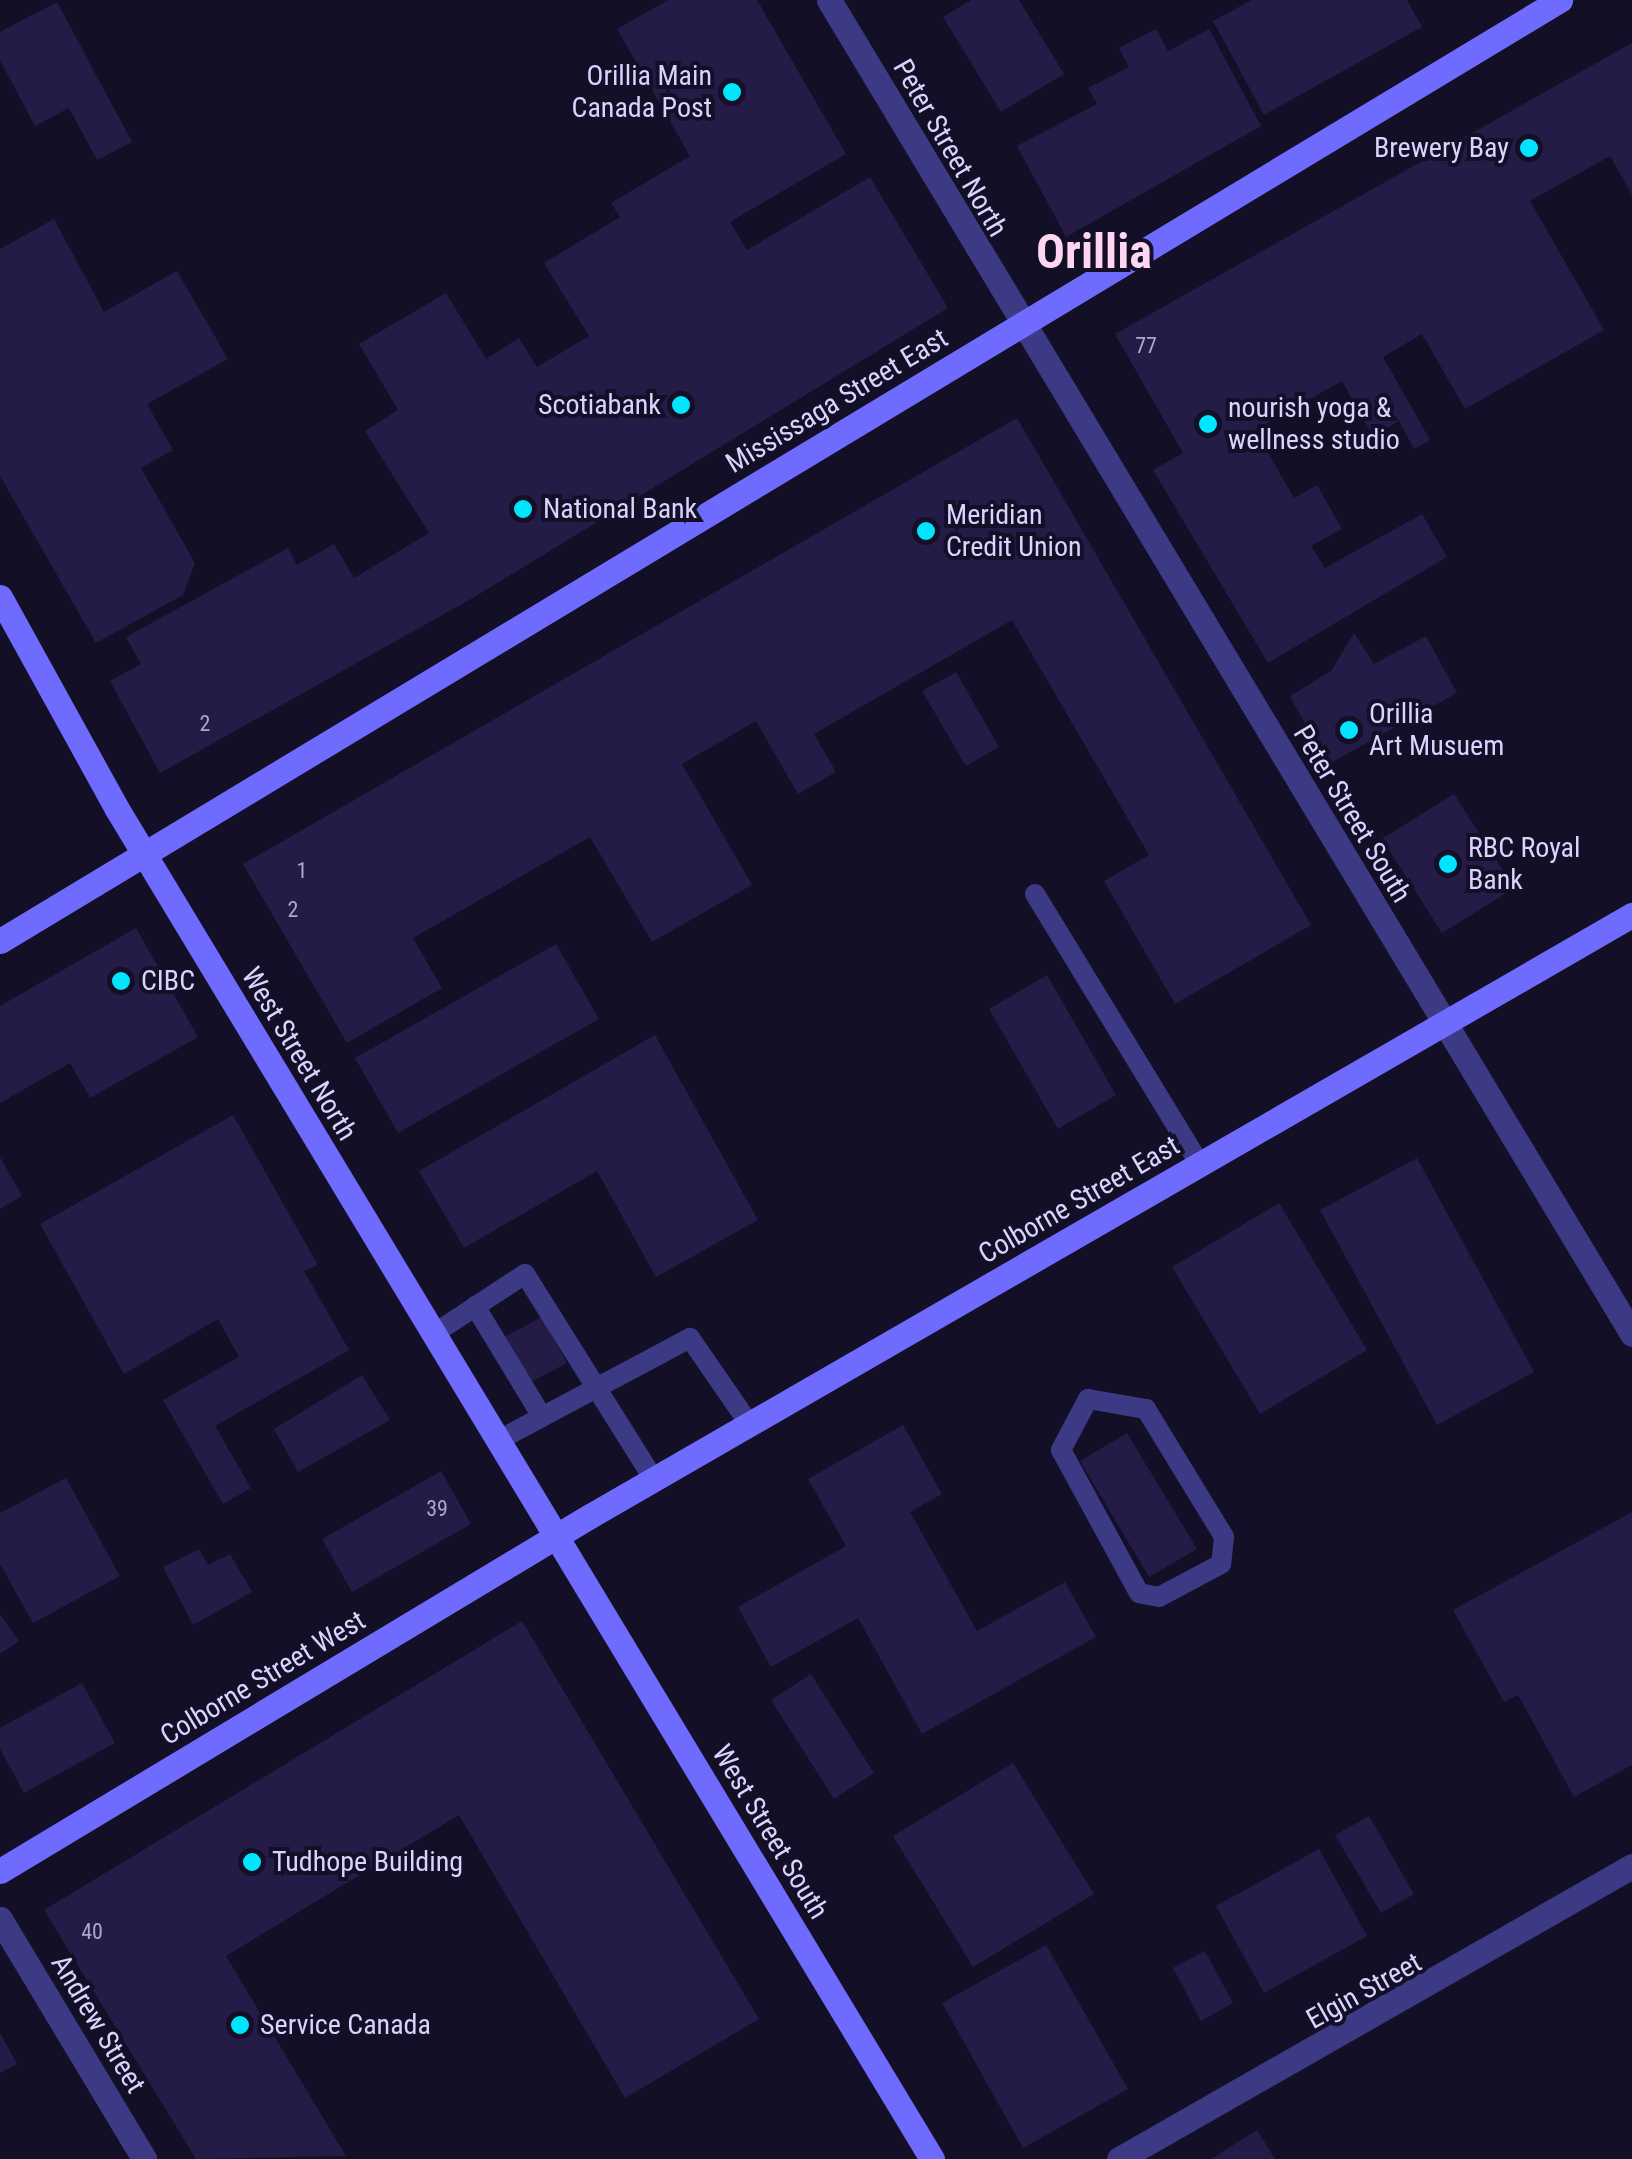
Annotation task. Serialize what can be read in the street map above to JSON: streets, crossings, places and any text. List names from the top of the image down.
{
  "streets": {
    "main road": [
      "Mississaga Street East",
      "West Street North",
      "Colborne Street East",
      "Colborne Street West",
      "West Street South"
    ],
    "street": [
      "Peter Street North",
      "Peter Street South",
      "Elgin Street",
      "Andrew Street"
    ]
  },
  "crossings": [
    ["Peter Street North", "Mississaga Street East"],
    ["Peter Street North", "Peter Street South"],
    ["Mississaga Street East", "Peter Street South"],
    ["Mississaga Street East", "West Street North"],
    ["Peter Street South", "Colborne Street East"],
    ["West Street North", "Colborne Street East"],
    ["West Street North", "Colborne Street West"],
    ["West Street North", "West Street South"],
    ["Colborne Street East", "Colborne Street West"],
    ["Colborne Street East", "West Street South"],
    ["Colborne Street West", "West Street South"]
  ],
  "districts": ["Orillia"],
  "places": [
    "Orillia Main Canada Post",
    "Brewery Bay",
    "Scotiabank",
    "nourish yoga & wellness studio",
    "National Bank",
    "Meridian Credit Union",
    "Orillia Art Musuem",
    "RBC Royal Bank",
    "CIBC",
    "Tudhope Building",
    "Service Canada"
  ],
  "house_numbers": [
    "77",
    "2",
    "1",
    "2",
    "39",
    "40"
  ]
}
